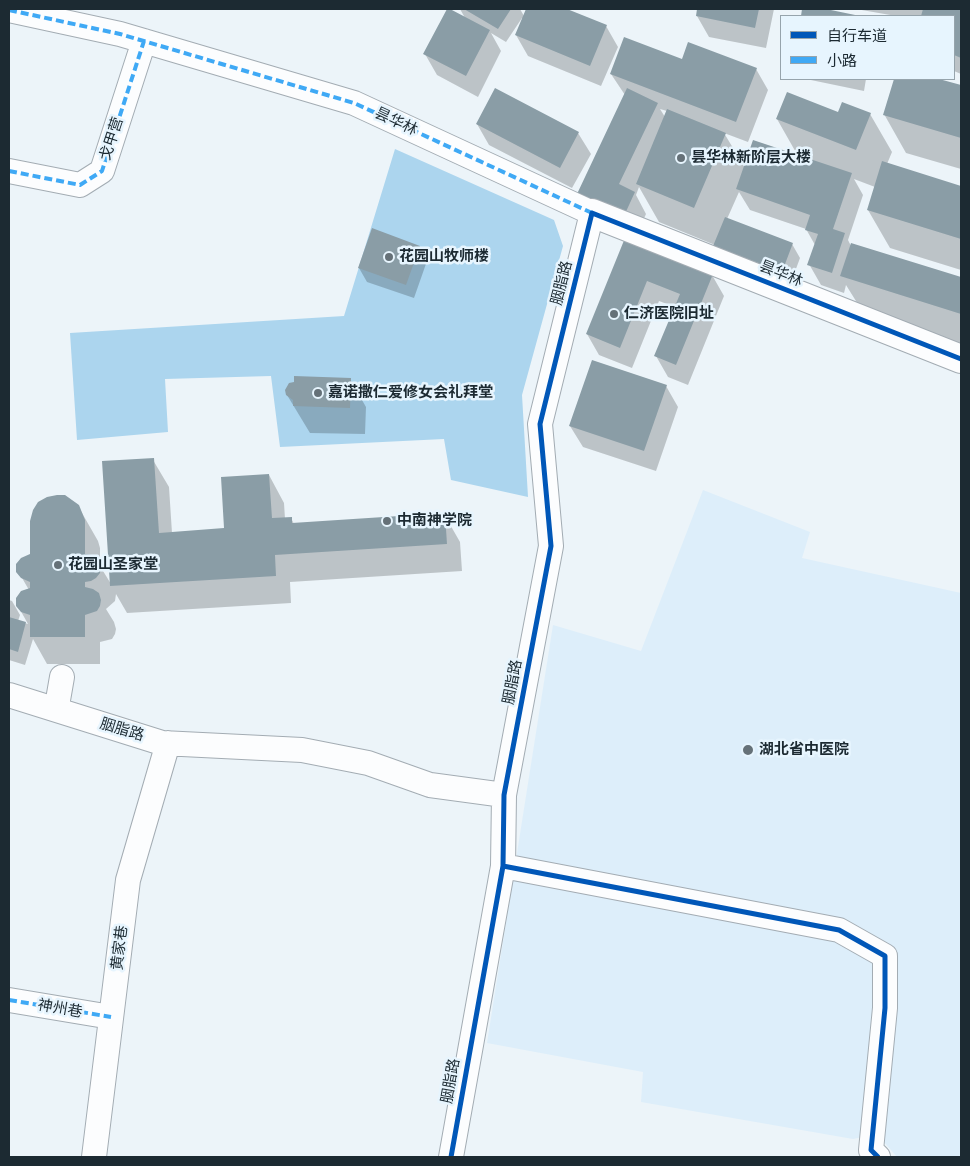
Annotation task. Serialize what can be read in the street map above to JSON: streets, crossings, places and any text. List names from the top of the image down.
{
  "streets": {
    "street": [
      "昙华林",
      "戈甲营",
      "胭脂路",
      "黄家巷",
      "神州巷"
    ]
  },
  "crossings": [
    ["昙华林", "戈甲营"],
    ["昙华林", "胭脂路"],
    ["胭脂路", "黄家巷"],
    ["黄家巷", "神州巷"]
  ],
  "places": [
    "昙华林新阶层大楼",
    "花园山牧师楼",
    "仁济医院旧址",
    "嘉诺撒仁爱修女会礼拜堂",
    "中南神学院",
    "花园山圣家堂",
    "湖北省中医院"
  ],
  "legend": ["自行车道", "小路"]
}
